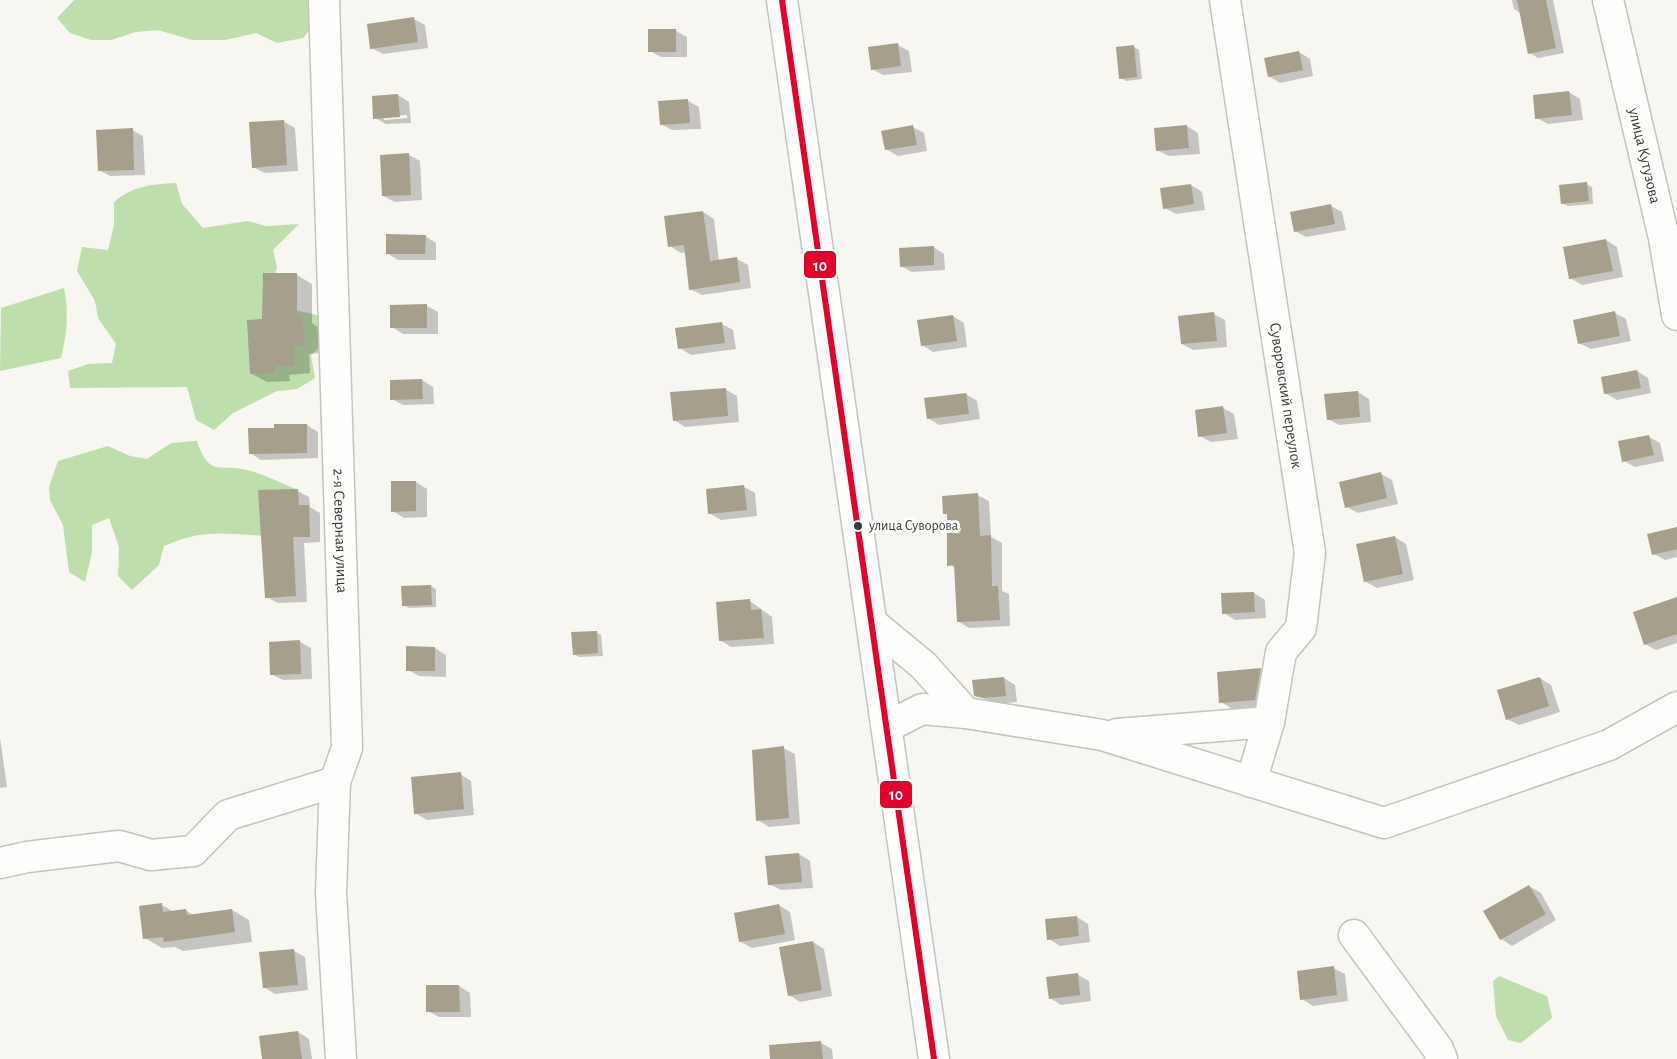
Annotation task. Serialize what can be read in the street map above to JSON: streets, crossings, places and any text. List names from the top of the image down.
{
  "streets": {
    "street": ["улица Кутузова", "Суворовский переулок", "2-я Северная улица"]
  },
  "places": ["улица Суворова"],
  "lines": ["transit line 10"]
}
